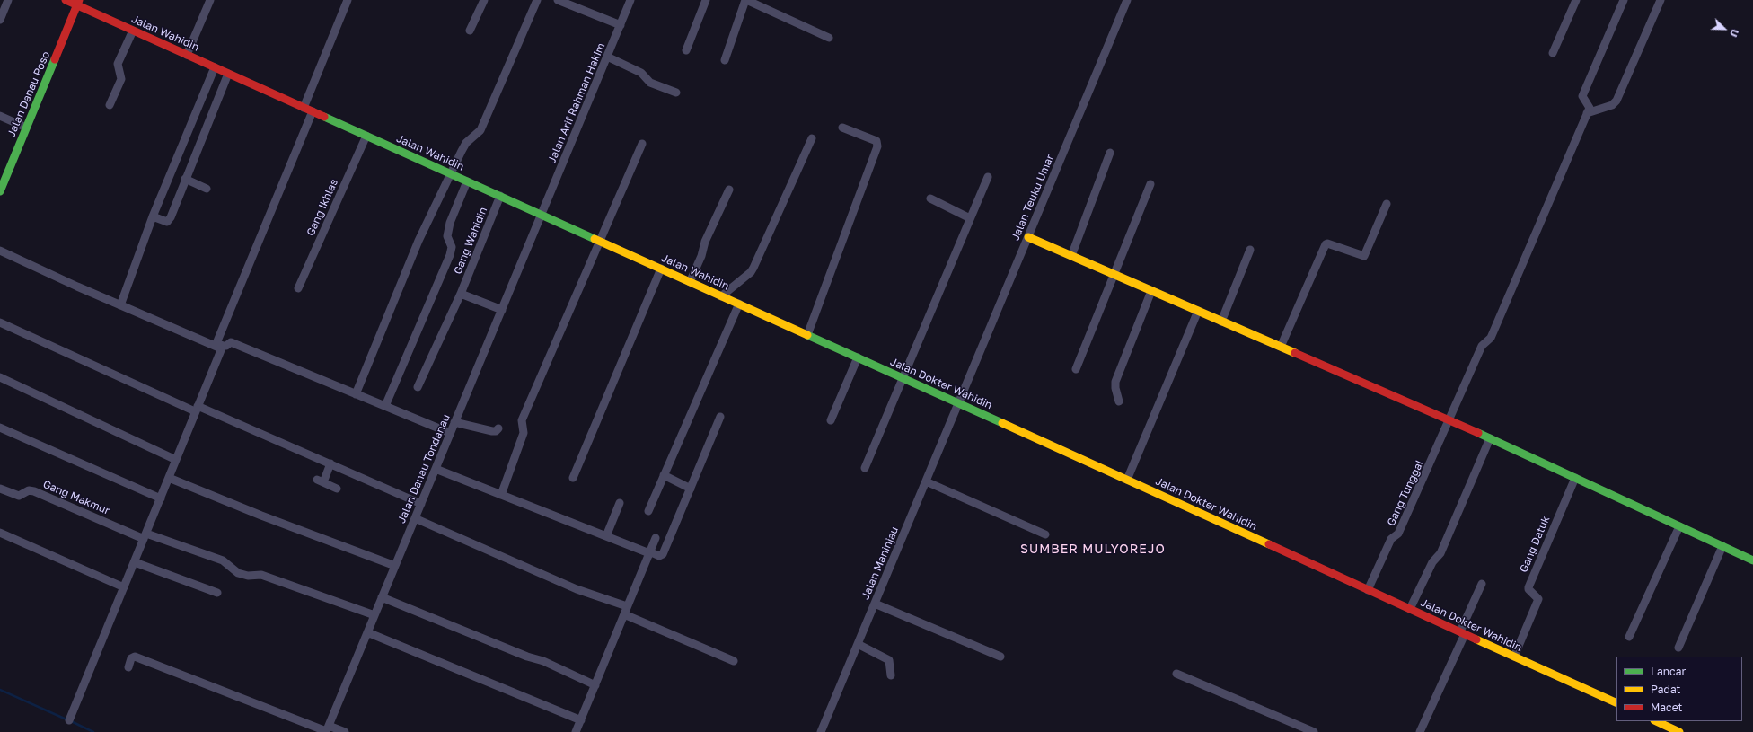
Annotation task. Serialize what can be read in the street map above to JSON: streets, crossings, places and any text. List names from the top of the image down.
{
  "streets": {
    "street": [
      "Jalan Wahidin",
      "Jalan Danau Poso",
      "Jalan Arif Rahman Hakim",
      "Jalan Teuku Umar",
      "Gang Ikhlas",
      "Gang Wahidin",
      "Jalan Dokter Wahidin",
      "Jalan Danau Tondanau",
      "Gang Tunggal",
      "Gang Makmur",
      "Gang Datuk",
      "Jalan Maninjau"
    ]
  },
  "crossings": [
    ["Jalan Wahidin", "Jalan Danau Poso"],
    ["Jalan Wahidin", "Jalan Arif Rahman Hakim"],
    ["Jalan Wahidin", "Gang Ikhlas"],
    ["Jalan Wahidin", "Gang Wahidin"],
    ["Jalan Wahidin", "Jalan Dokter Wahidin"],
    ["Jalan Wahidin", "Jalan Danau Tondanau"],
    ["Jalan Arif Rahman Hakim", "Jalan Danau Tondanau"],
    ["Jalan Teuku Umar", "Jalan Dokter Wahidin"],
    ["Jalan Teuku Umar", "Jalan Maninjau"],
    ["Jalan Dokter Wahidin", "Gang Tunggal"],
    ["Jalan Dokter Wahidin", "Gang Datuk"],
    ["Jalan Dokter Wahidin", "Jalan Maninjau"],
    ["Jalan Danau Tondanau", "Gang Makmur"]
  ],
  "districts": ["SUMBER MULYOREJO"],
  "legend": ["Lancar", "Padat", "Macet"],
  "north": "bottom right"
}
